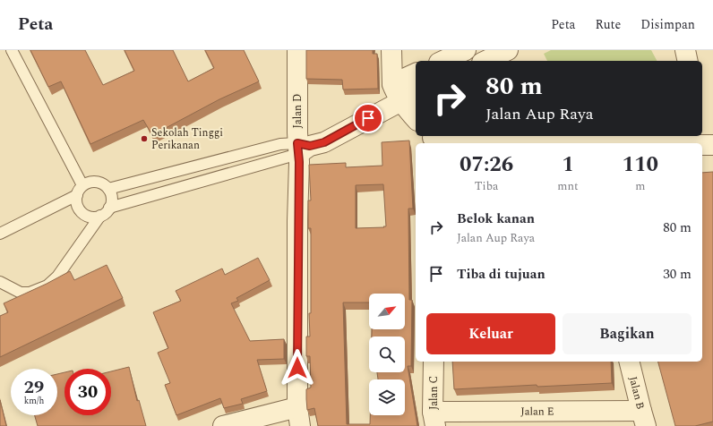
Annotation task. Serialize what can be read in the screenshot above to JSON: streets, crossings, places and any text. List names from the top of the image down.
{
  "streets": {
    "street": [
      "Jalan D",
      "Jalan C",
      "Jalan B",
      "Jalan E"
    ]
  },
  "crossings": [
    ["Jalan C", "Jalan E"],
    ["Jalan B", "Jalan E"]
  ],
  "places": ["Sekolah Tinggi Perikanan"],
  "north": "top right",
  "page": {
    "header": "Peta",
    "nav": ["Peta", "Rute", "Disimpan"],
    "turn": ["80 m", "Jalan Aup Raya"],
    "eta": [
      "07:26",
      "Tiba",
      "1",
      "mnt",
      "110",
      "m"
    ],
    "list": [
      {
        "name": "Belok kanan",
        "note": "Jalan Aup Raya",
        "value": "80 m"
      },
      {
        "name": "Tiba di tujuan",
        "value": "30 m"
      }
    ],
    "buttons": ["Keluar", "Bagikan"],
    "speed": "29 km/h",
    "limit": "30"
  }
}
